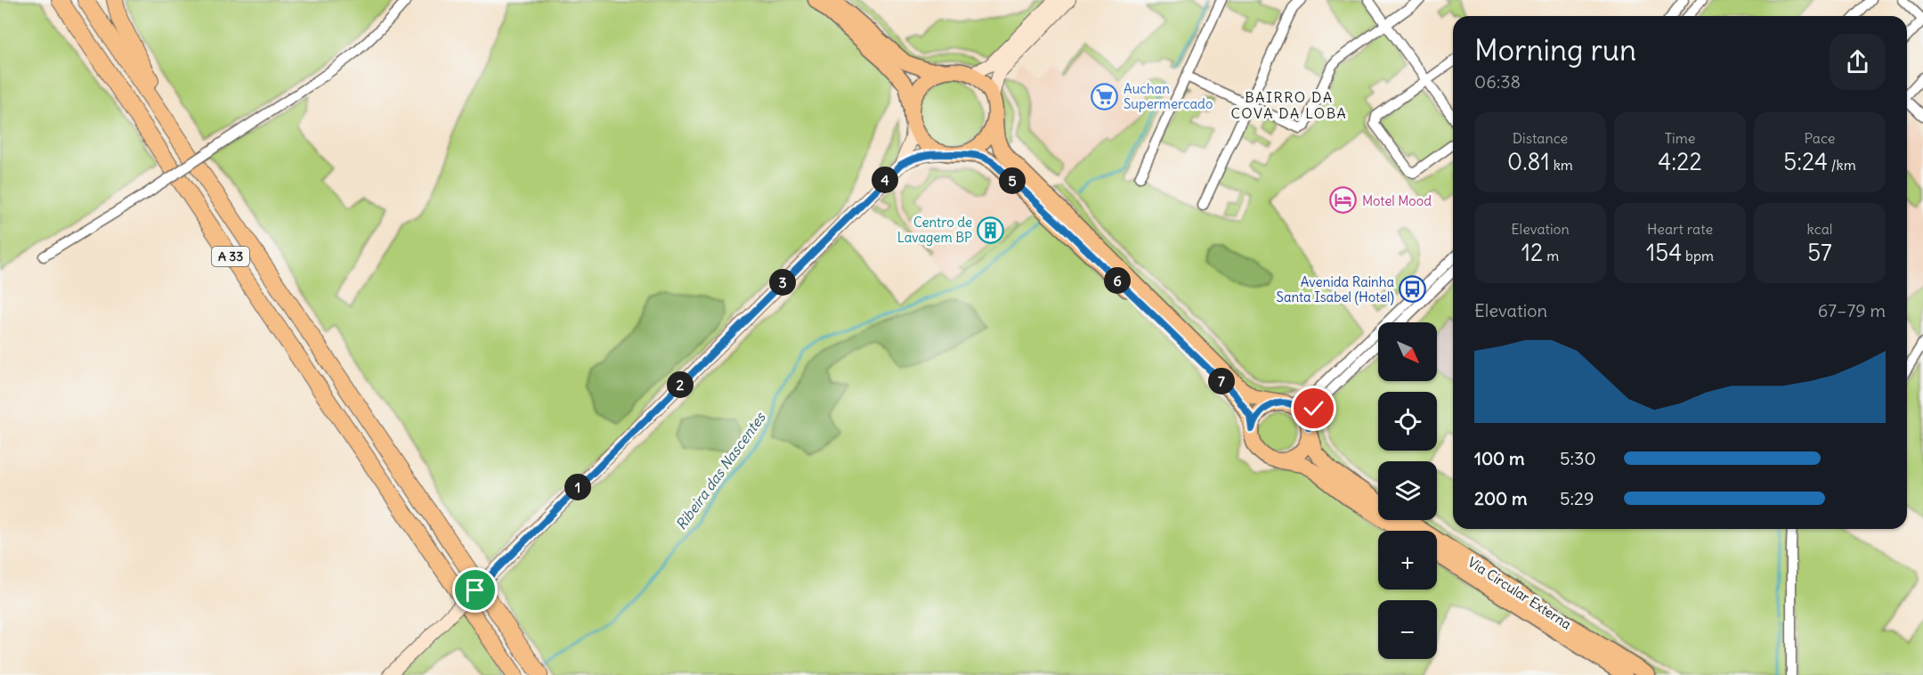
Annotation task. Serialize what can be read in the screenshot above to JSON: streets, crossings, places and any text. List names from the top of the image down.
{
  "streets": {
    "highway": ["A 33"],
    "main road": ["Via Circular Externa"]
  },
  "districts": ["BAIRRO DA COVA DA LOBA"],
  "water": ["Ribeira das Nascentes"],
  "places": {
    "supermarket": ["Auchan Supermercado"],
    "hotel": ["Motel Mood"],
    "building": ["Centro de Lavagem BP"],
    "bus stop": ["Avenida Rainha Santa Isabel (Hotel)"]
  },
  "north": "bottom right",
  "page": {
    "heading": ["Morning run", "06:38"],
    "stats": [
      ["Distance", "0.81 km"],
      ["Time", "4:22"],
      ["Pace", "5:24 /km"],
      ["Elevation", "12 m"],
      ["Heart rate", "154 bpm"],
      ["kcal", "57"]
    ],
    "pins": [
      "4",
      "5",
      "6",
      "3",
      "7",
      "2",
      "1"
    ],
    "chart": ["Elevation", "67–79 m"],
    "map_buttons": ["+", "−"],
    "list": [
      {
        "name": "100 m",
        "note": "5:30"
      },
      {
        "name": "200 m",
        "note": "5:29"
      }
    ]
  }
}
